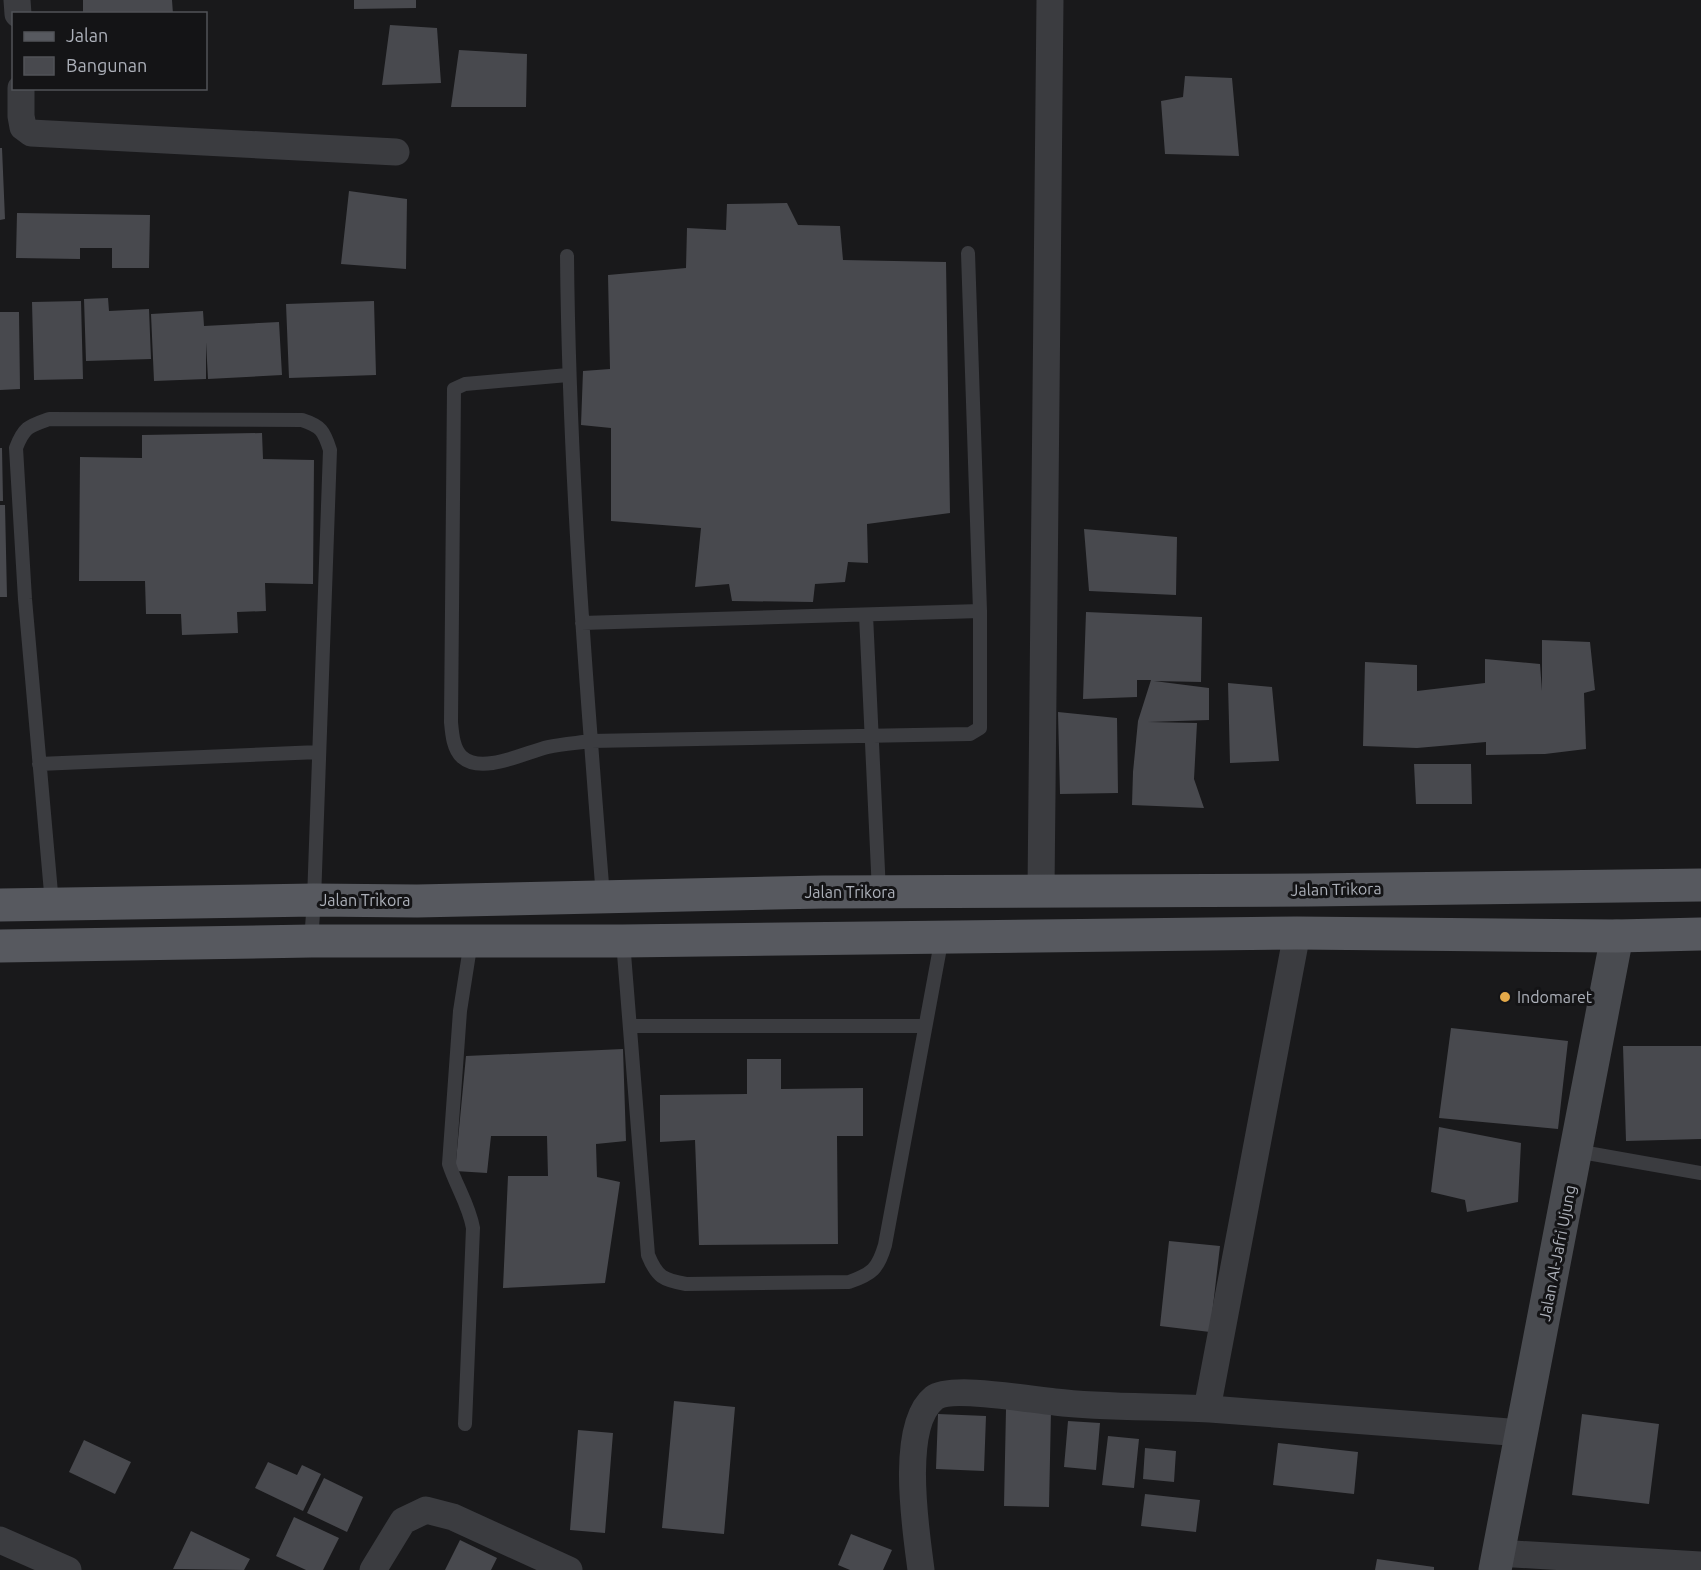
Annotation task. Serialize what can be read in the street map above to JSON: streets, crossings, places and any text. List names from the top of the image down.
{
  "streets": {
    "main road": ["Jalan Trikora"],
    "street": ["Jalan Al-Jafri Ujung"]
  },
  "places": ["Indomaret"],
  "legend": ["Jalan", "Bangunan"]
}
